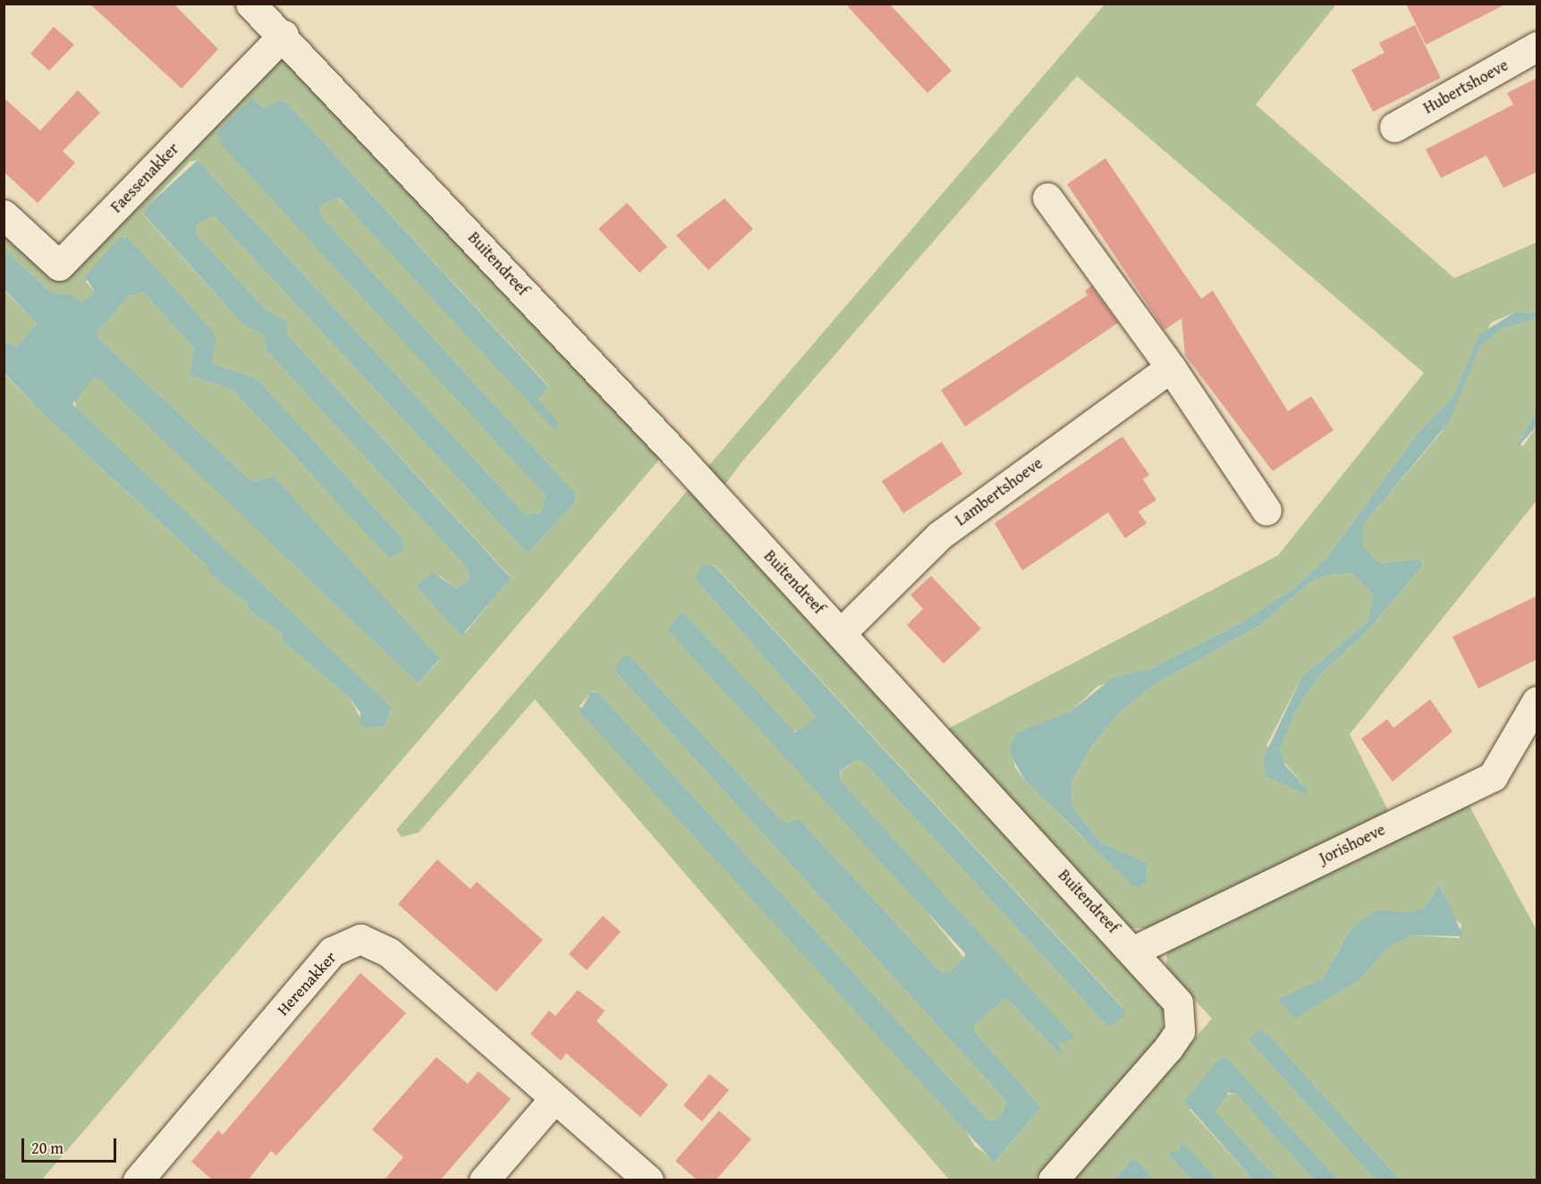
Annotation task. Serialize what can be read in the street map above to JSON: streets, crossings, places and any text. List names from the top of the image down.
{
  "streets": {
    "street": [
      "Hubertshoeve",
      "Faessenakker",
      "Buitendreef",
      "Lambertshoeve",
      "Jorishoeve",
      "Herenakker"
    ]
  },
  "crossings": [
    ["Faessenakker", "Buitendreef"],
    ["Buitendreef", "Lambertshoeve"],
    ["Buitendreef", "Jorishoeve"]
  ],
  "scale_bar": "20 m"
}
